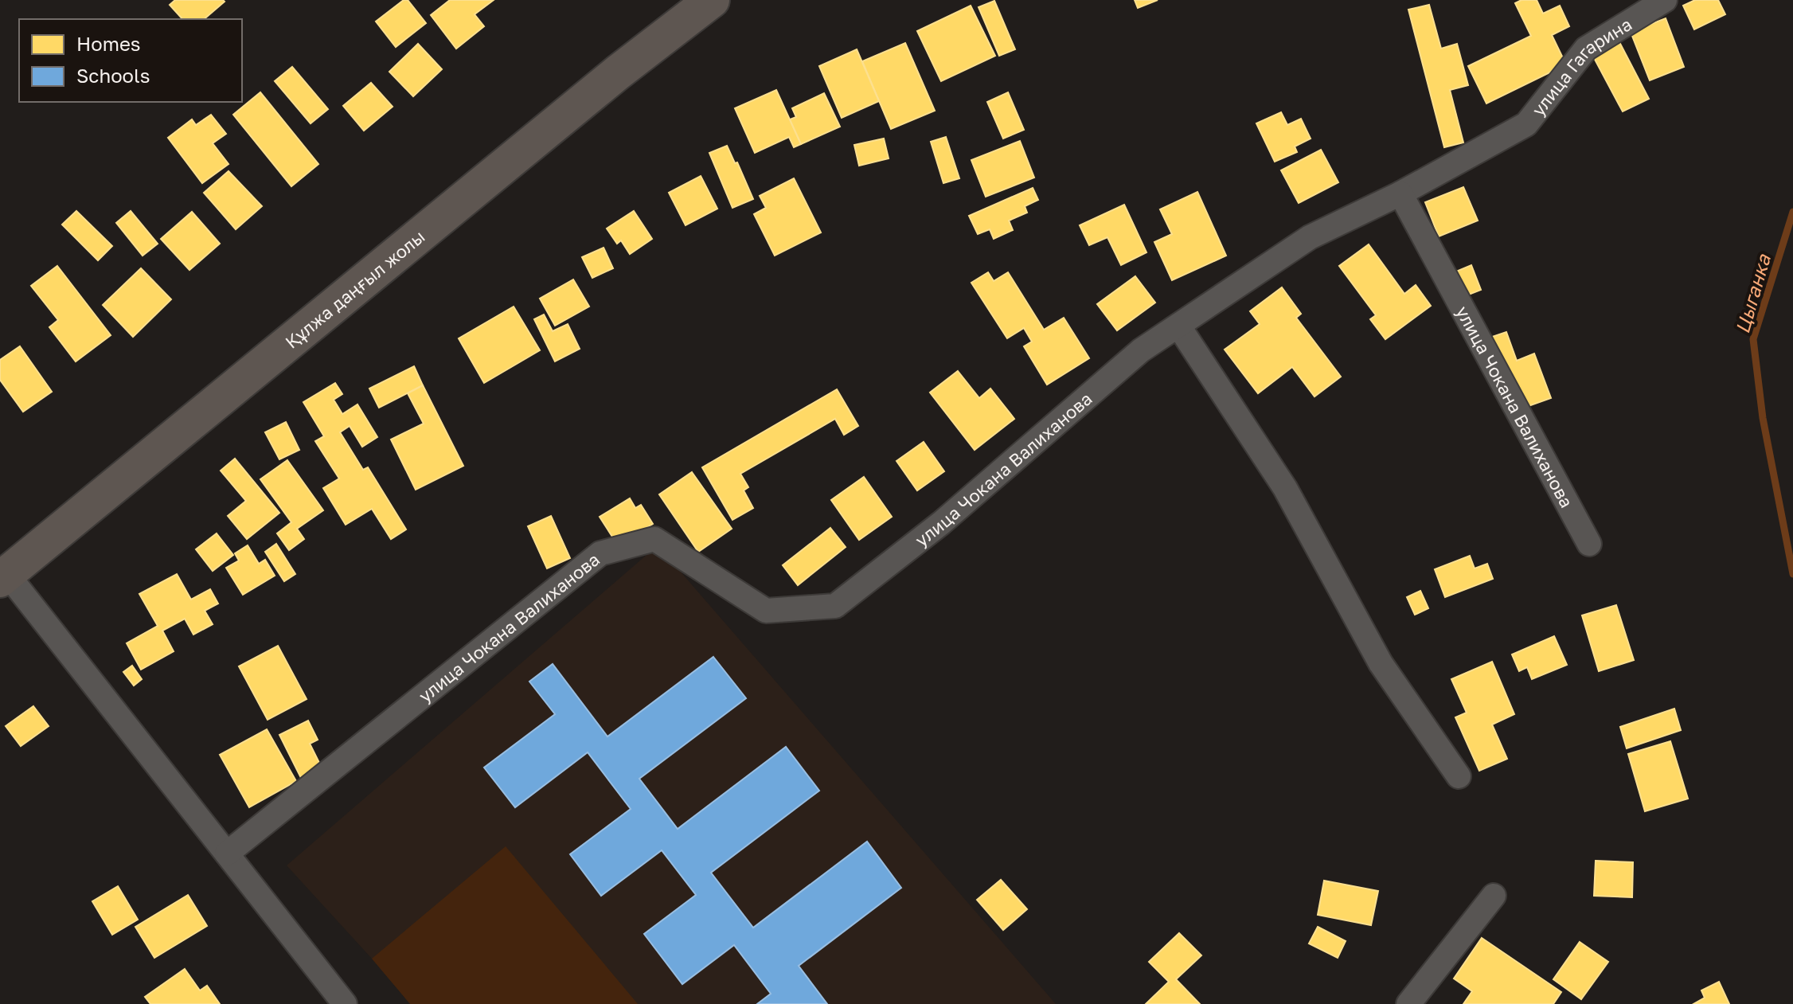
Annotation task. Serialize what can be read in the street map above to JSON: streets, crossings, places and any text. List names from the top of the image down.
{
  "streets": {
    "main road": ["Құлжа даңғыл жолы"],
    "street": ["улица Гагарина", "улица Чокана Валиханова"]
  },
  "crossings": [
    ["улица Гагарина", "улица Чокана Валиханова"]
  ],
  "water": ["Цыганка"],
  "legend": ["Homes", "Schools"]
}
